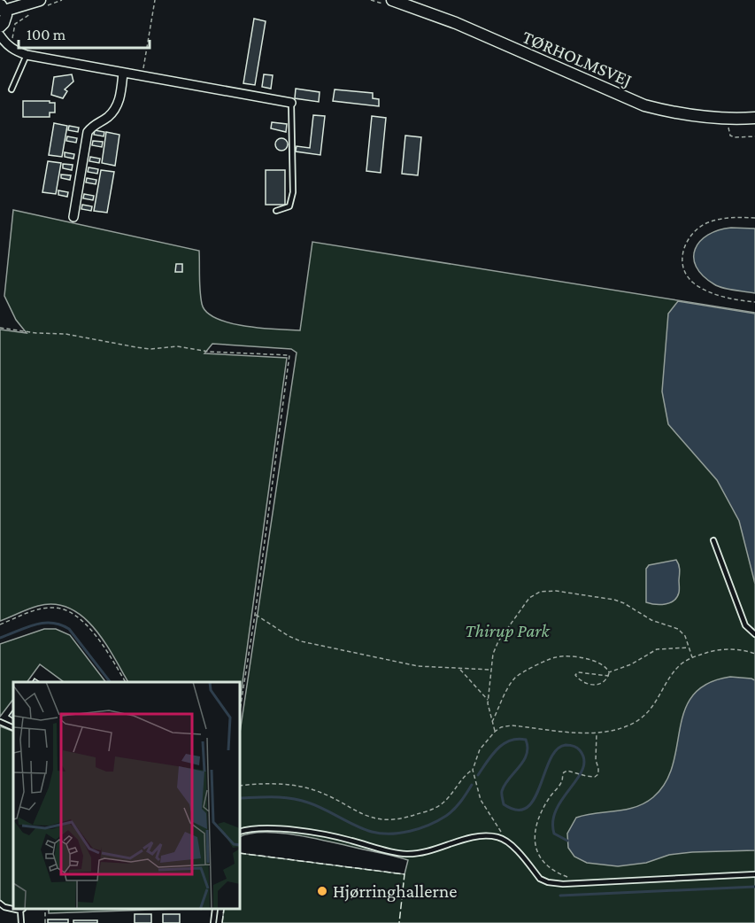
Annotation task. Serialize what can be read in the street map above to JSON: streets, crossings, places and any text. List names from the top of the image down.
{
  "streets": {
    "street": ["TØRHOLMSVEJ"]
  },
  "parks": ["Thirup Park"],
  "places": ["Hjørringhallerne"],
  "scale_bar": "100 m"
}
